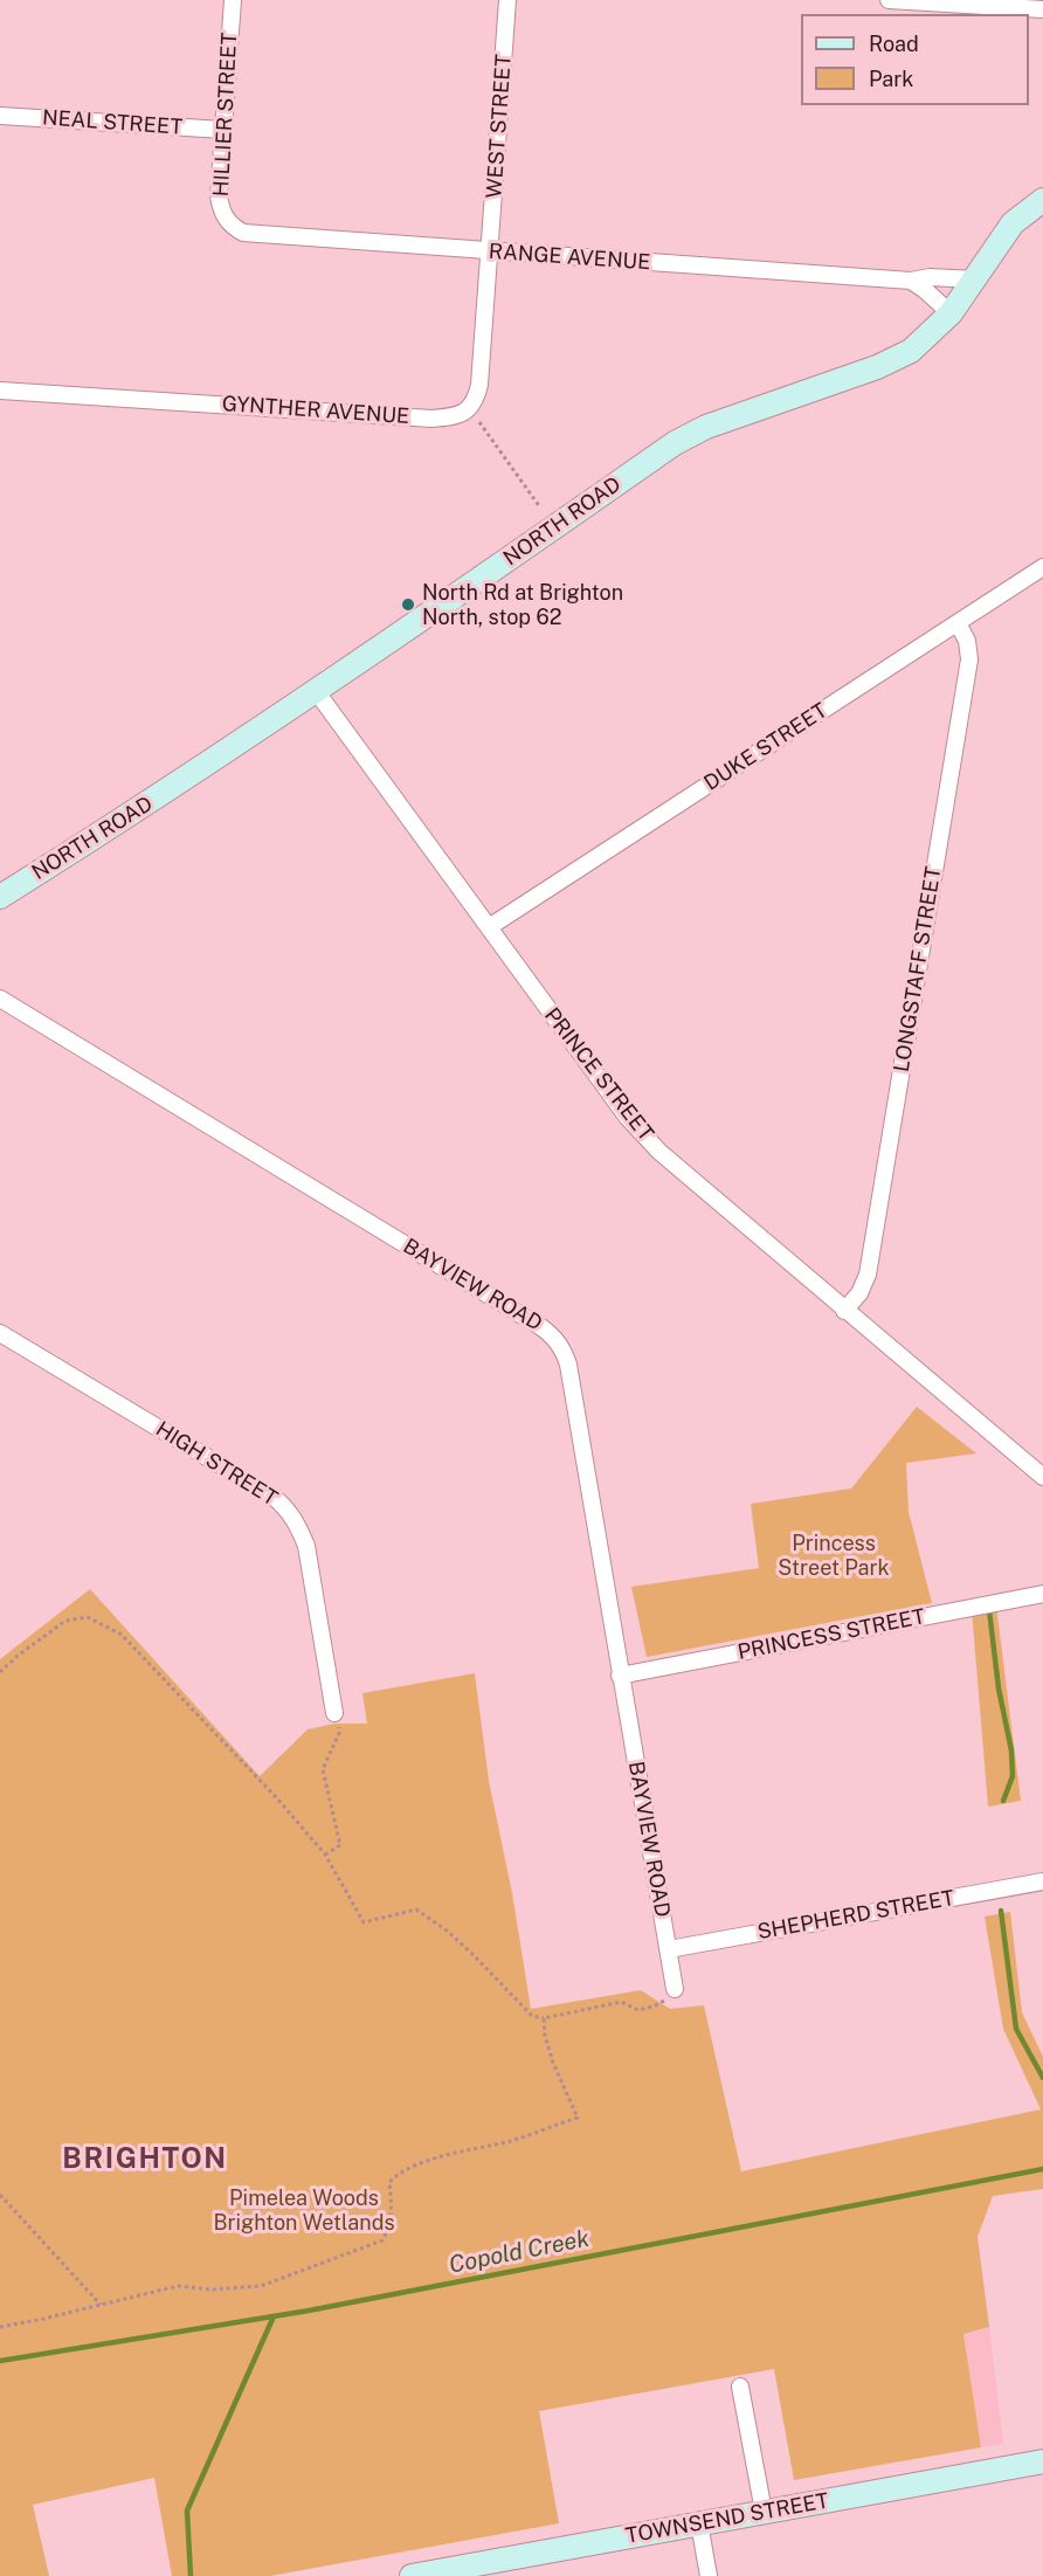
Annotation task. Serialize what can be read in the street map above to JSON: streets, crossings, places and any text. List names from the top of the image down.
{
  "streets": {
    "street": [
      "HILLIER STREET",
      "NEAL STREET",
      "WEST STREET",
      "RANGE AVENUE",
      "GYNTHER AVENUE",
      "NORTH ROAD",
      "DUKE STREET",
      "LONGSTAFF STREET",
      "PRINCE STREET",
      "BAYVIEW ROAD",
      "HIGH STREET",
      "PRINCESS STREET",
      "SHEPHERD STREET",
      "TOWNSEND STREET"
    ]
  },
  "crossings": [
    ["HILLIER STREET", "NEAL STREET"],
    ["HILLIER STREET", "RANGE AVENUE"],
    ["WEST STREET", "RANGE AVENUE"],
    ["RANGE AVENUE", "NORTH ROAD"],
    ["NORTH ROAD", "PRINCE STREET"],
    ["DUKE STREET", "LONGSTAFF STREET"],
    ["DUKE STREET", "PRINCE STREET"],
    ["LONGSTAFF STREET", "PRINCE STREET"],
    ["BAYVIEW ROAD", "PRINCESS STREET"],
    ["BAYVIEW ROAD", "SHEPHERD STREET"]
  ],
  "districts": ["BRIGHTON"],
  "water": ["Copold Creek"],
  "parks": ["Princess Street Park", "Pimelea Woods Brighton Wetlands"],
  "places": ["North Rd at Brighton North, stop 62"],
  "legend": ["Road", "Park"]
}
